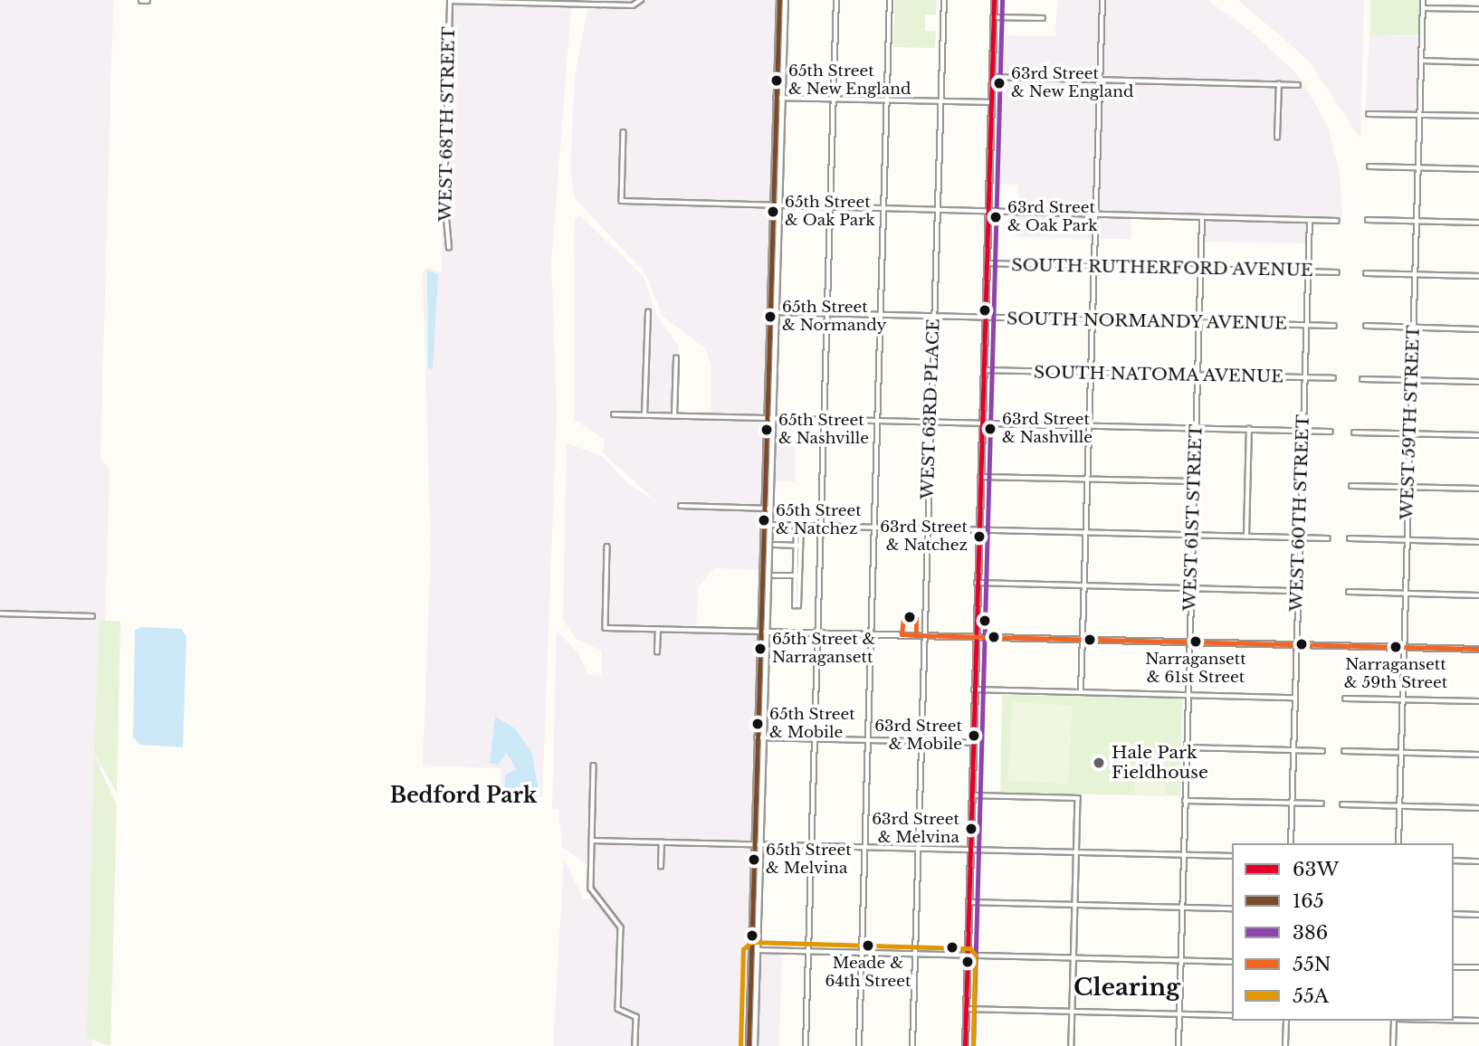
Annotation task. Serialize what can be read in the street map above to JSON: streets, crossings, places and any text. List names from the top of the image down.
{
  "streets": {
    "street": [
      "WEST 68TH STREET",
      "SOUTH RUTHERFORD AVENUE",
      "SOUTH NORMANDY AVENUE",
      "SOUTH NATOMA AVENUE",
      "WEST 63RD PLACE",
      "WEST 59TH STREET",
      "WEST 60TH STREET",
      "WEST 61ST STREET"
    ]
  },
  "crossings": [
    ["SOUTH RUTHERFORD AVENUE", "WEST 60TH STREET"],
    ["SOUTH RUTHERFORD AVENUE", "WEST 61ST STREET"],
    ["SOUTH NORMANDY AVENUE", "WEST 63RD PLACE"],
    ["SOUTH NORMANDY AVENUE", "WEST 60TH STREET"],
    ["SOUTH NORMANDY AVENUE", "WEST 61ST STREET"],
    ["SOUTH NATOMA AVENUE", "WEST 60TH STREET"],
    ["SOUTH NATOMA AVENUE", "WEST 61ST STREET"]
  ],
  "districts": ["Bedford Park", "Clearing"],
  "places": [
    "65th Street & New England",
    "63rd Street & New England",
    "65th Street & Oak Park",
    "63rd Street & Oak Park",
    "65th Street & Normandy",
    "63rd Street & Nashville",
    "65th Street & Nashville",
    "65th Street & Natchez",
    "63rd Street & Natchez",
    "Narragansett & 61st Street",
    "Narragansett & 59th Street",
    "65th Street & Narragansett",
    "65th Street & Mobile",
    "63rd Street & Mobile",
    "Hale Park Fieldhouse",
    "63rd Street & Melvina",
    "65th Street & Melvina",
    "Meade & 64th Street"
  ],
  "lines": [
    "transit line 63W",
    "transit line 165",
    "transit line 386",
    "transit line 55N",
    "transit line 55A"
  ],
  "legend": [
    "63W",
    "165",
    "386",
    "55N",
    "55A"
  ]
}
